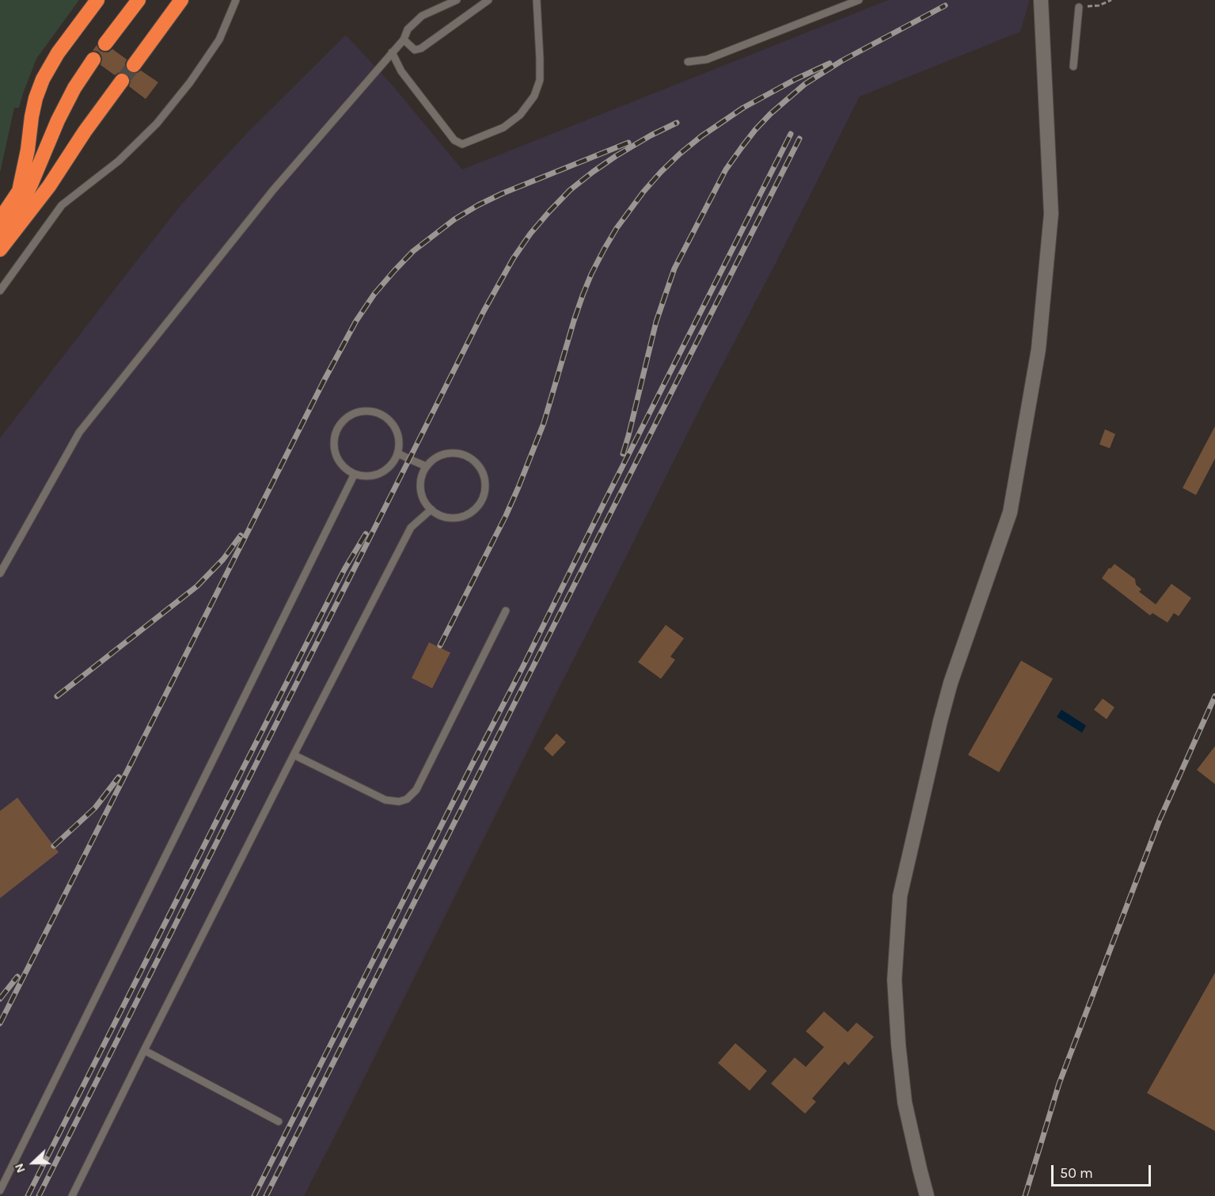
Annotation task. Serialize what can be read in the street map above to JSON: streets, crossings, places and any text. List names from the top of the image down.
{
  "scale_bar": "50 m",
  "north": "left"
}
